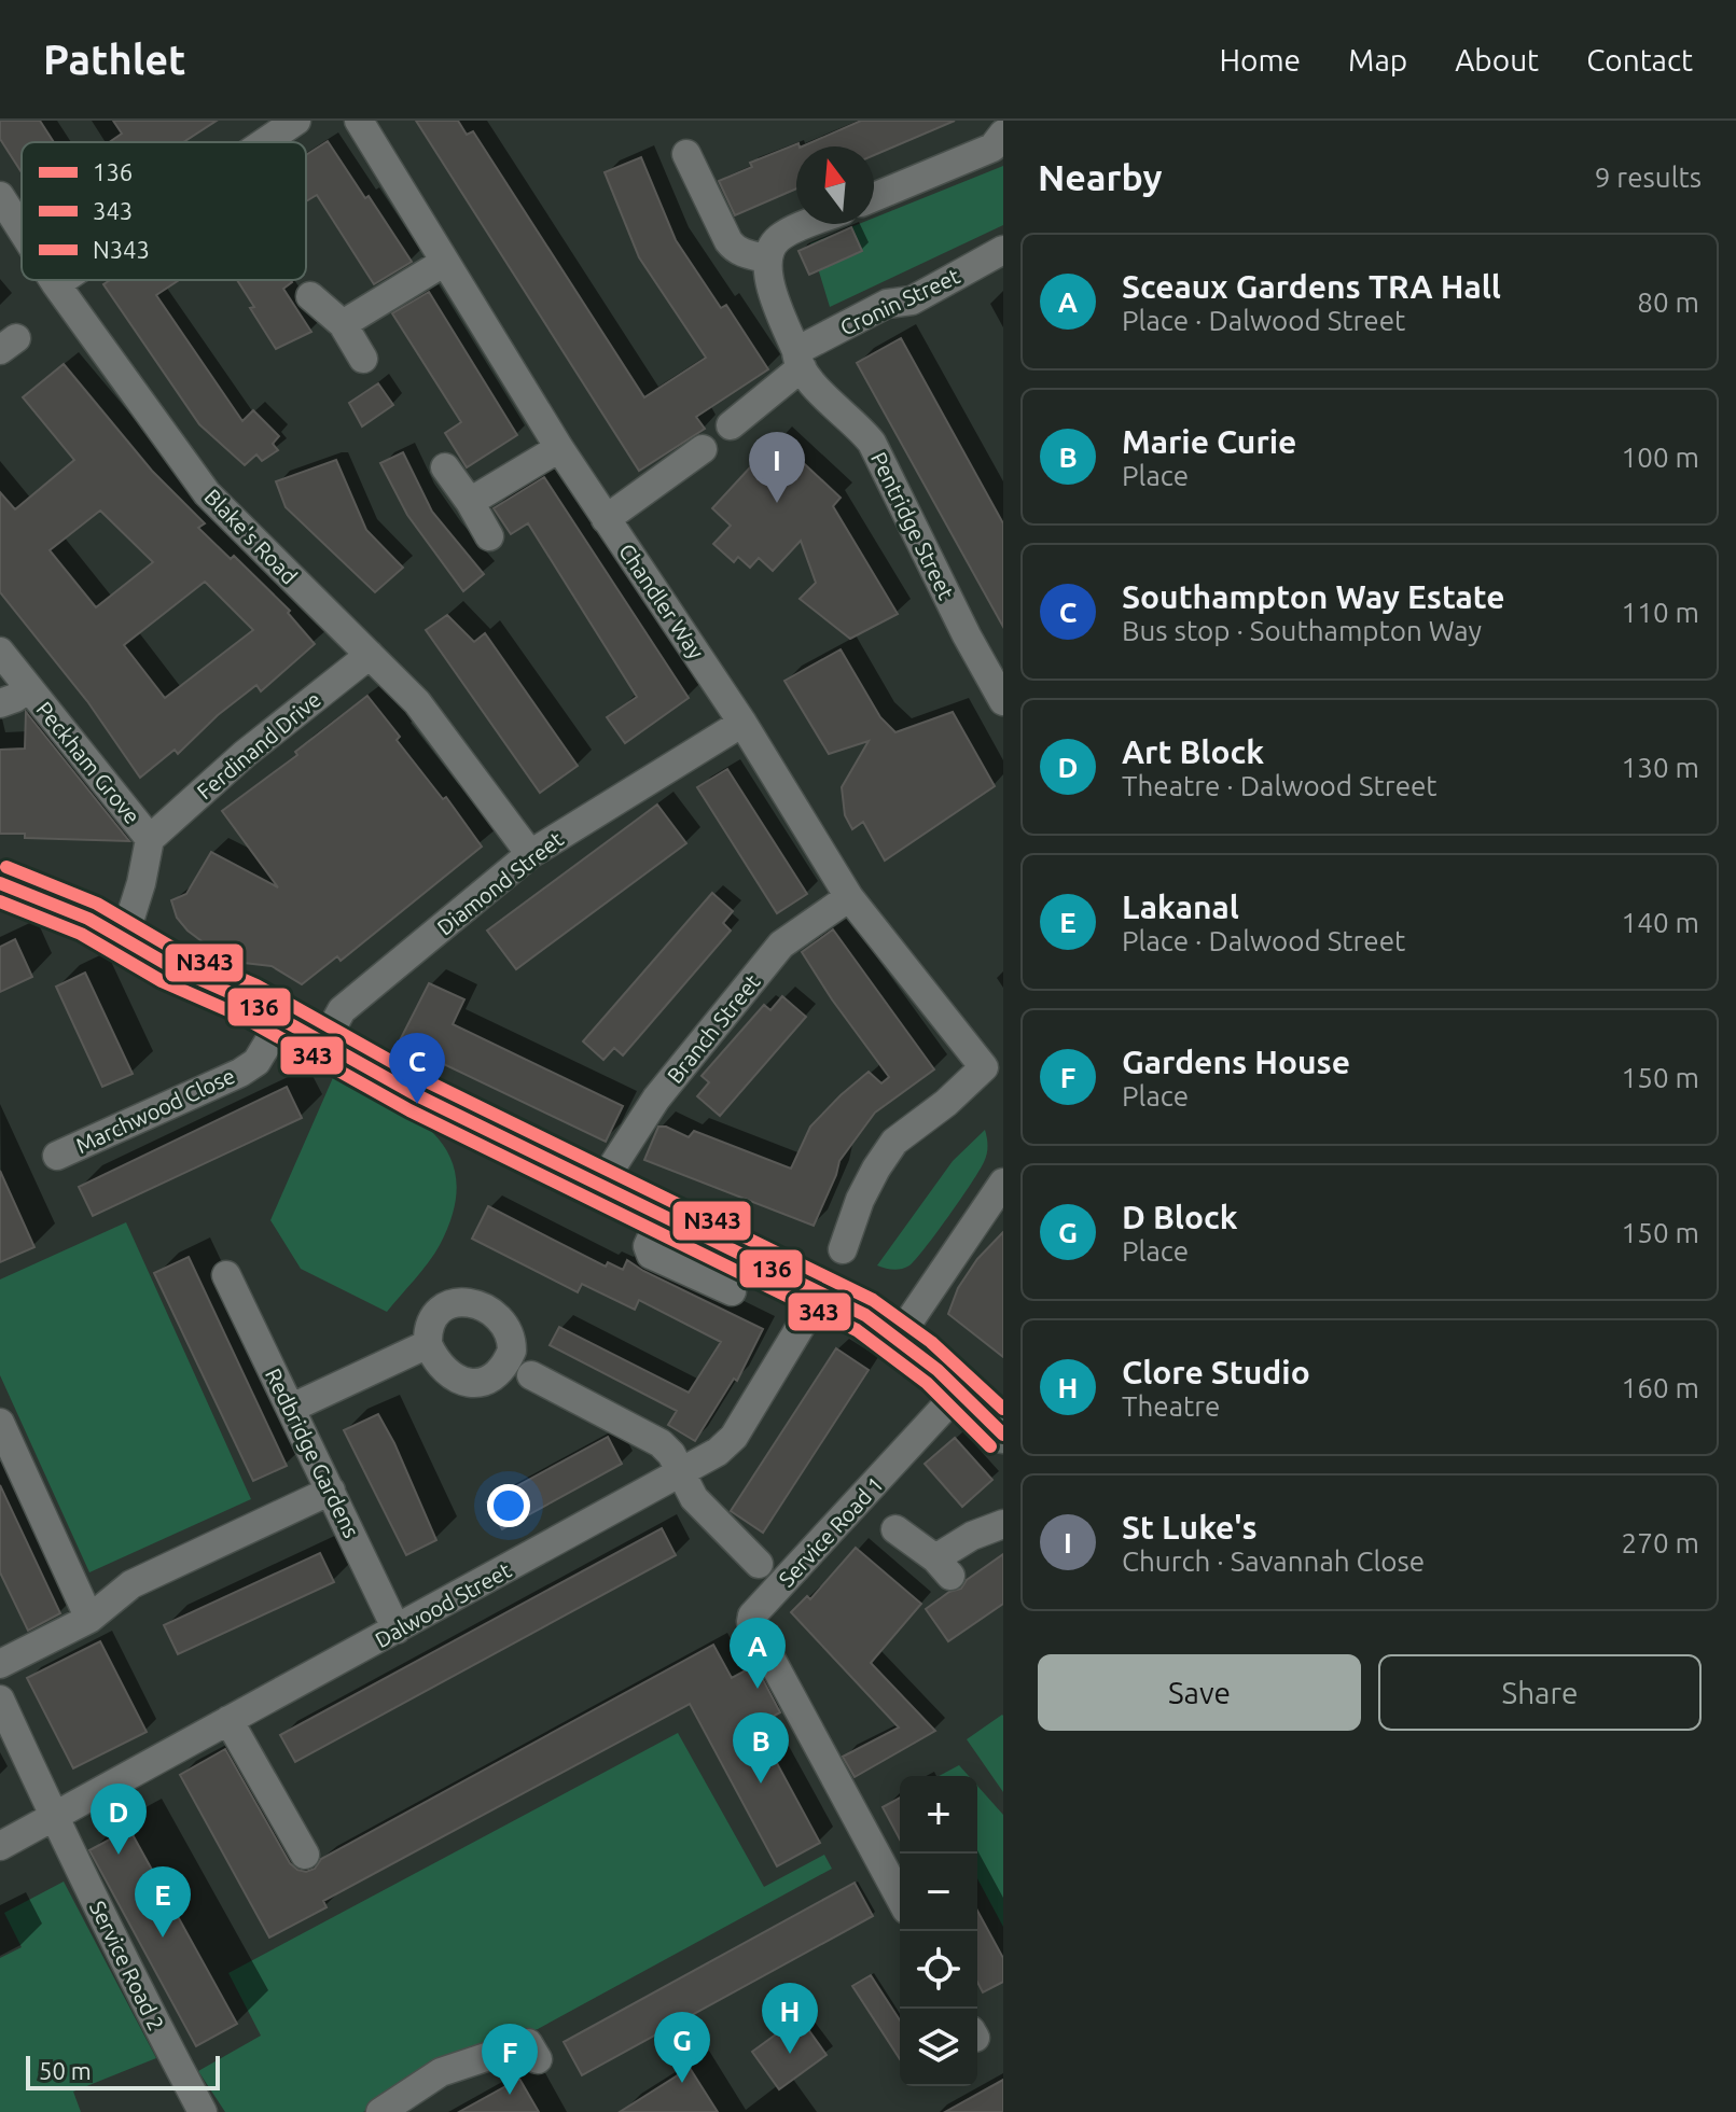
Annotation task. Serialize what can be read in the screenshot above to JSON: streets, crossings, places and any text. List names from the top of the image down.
{
  "streets": {
    "street": [
      "Cronin Street",
      "Pentridge Street",
      "Blake's Road",
      "Chandler Way",
      "Ferdinand Drive",
      "Peckham Grove",
      "Diamond Street",
      "Branch Street",
      "Marchwood Close",
      "Redbridge Gardens",
      "Service Road 1",
      "Dalwood Street",
      "Service Road 2"
    ]
  },
  "crossings": [
    ["Cronin Street", "Pentridge Street"],
    ["Blake's Road", "Ferdinand Drive"],
    ["Blake's Road", "Diamond Street"],
    ["Chandler Way", "Diamond Street"],
    ["Chandler Way", "Branch Street"],
    ["Ferdinand Drive", "Peckham Grove"],
    ["Redbridge Gardens", "Dalwood Street"],
    ["Dalwood Street", "Service Road 2"]
  ],
  "lines": ["transit line N343", "transit line 136", "transit line 343"],
  "legend": ["136", "343", "N343"],
  "scale_bar": "50 m",
  "north": "top",
  "page": {
    "header": "Pathlet",
    "nav": [
      "Home",
      "Map",
      "About",
      "Contact"
    ],
    "heading": ["Nearby", "9 results"],
    "list": [
      {
        "mark": "A",
        "name": "Sceaux Gardens TRA Hall",
        "note": "Place · Dalwood Street",
        "value": "80 m"
      },
      {
        "mark": "B",
        "name": "Marie Curie",
        "note": "Place",
        "value": "100 m"
      },
      {
        "mark": "C",
        "name": "Southampton Way Estate",
        "note": "Bus stop · Southampton Way",
        "value": "110 m"
      },
      {
        "mark": "D",
        "name": "Art Block",
        "note": "Theatre · Dalwood Street",
        "value": "130 m"
      },
      {
        "mark": "E",
        "name": "Lakanal",
        "note": "Place · Dalwood Street",
        "value": "140 m"
      },
      {
        "mark": "F",
        "name": "Gardens House",
        "note": "Place",
        "value": "150 m"
      },
      {
        "mark": "G",
        "name": "D Block",
        "note": "Place",
        "value": "150 m"
      },
      {
        "mark": "H",
        "name": "Clore Studio",
        "note": "Theatre",
        "value": "160 m"
      },
      {
        "mark": "I",
        "name": "St Luke's",
        "note": "Church · Savannah Close",
        "value": "270 m"
      }
    ],
    "pins": [
      "I",
      "C",
      "A",
      "B",
      "D",
      "E",
      "H",
      "G",
      "F"
    ],
    "buttons": ["Save", "Share"],
    "map_buttons": ["+", "−"],
    "scale": "50 m"
  }
}
